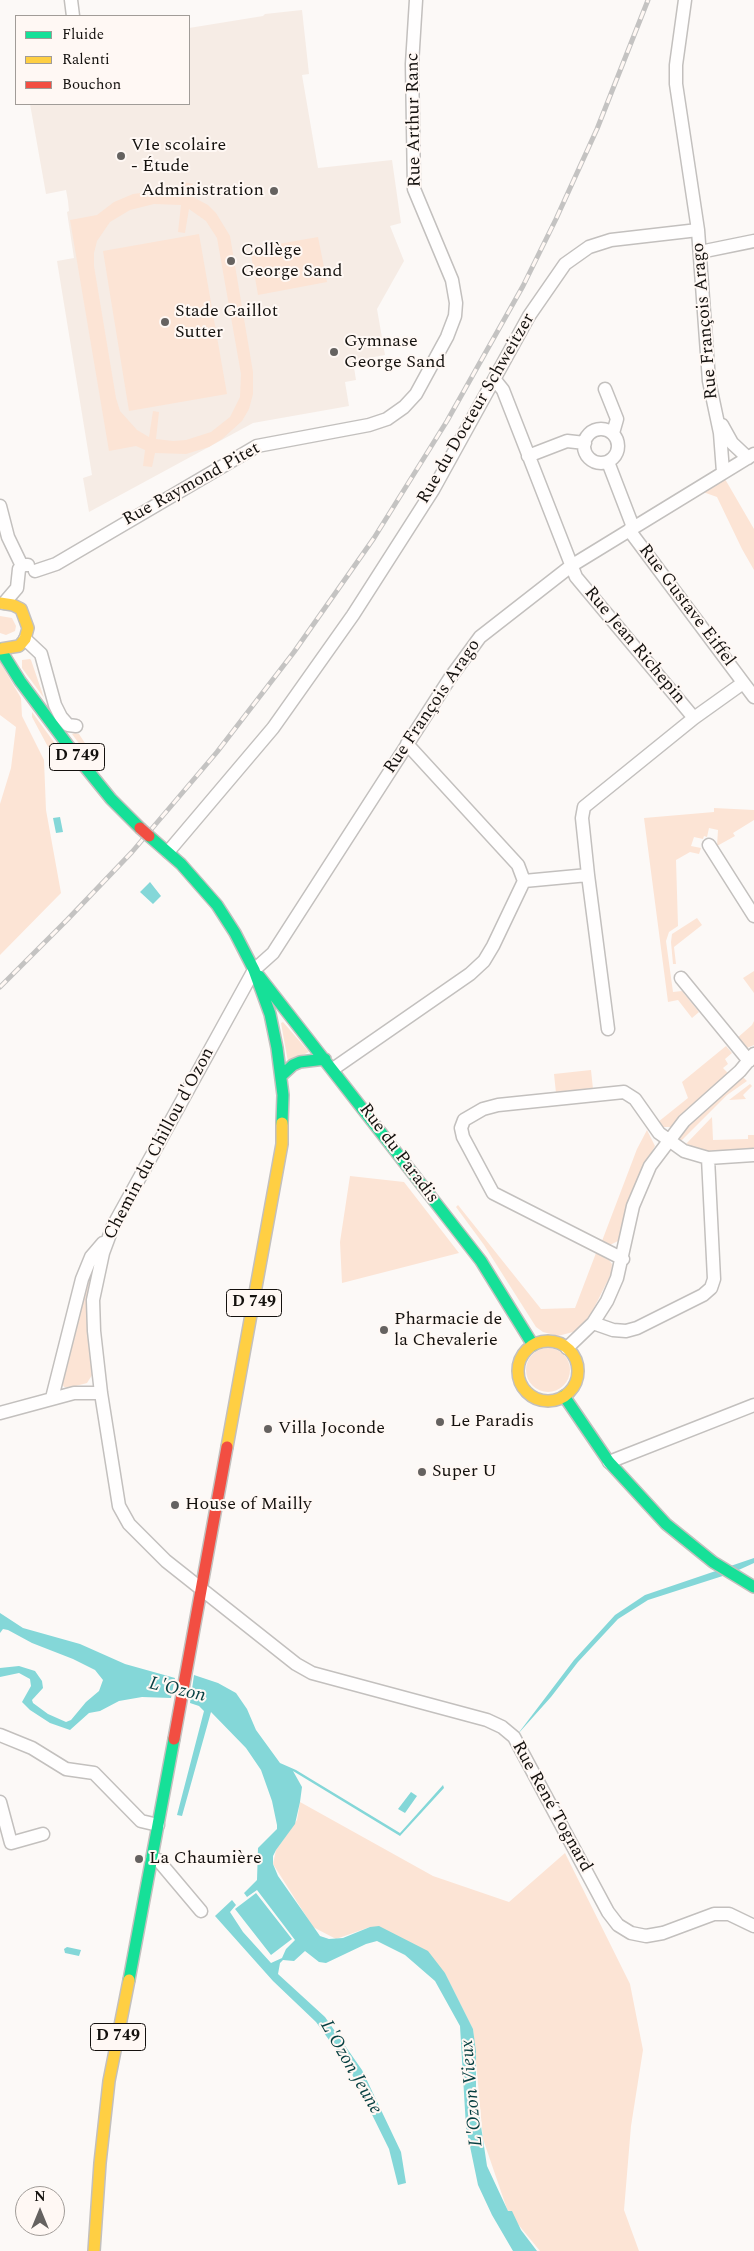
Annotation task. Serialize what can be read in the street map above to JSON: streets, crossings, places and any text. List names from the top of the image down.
{
  "streets": {
    "main road": ["D 749", "Rue du Paradis"],
    "street": [
      "Rue Arthur Ranc",
      "Rue François Arago",
      "Rue du Docteur Schweitzer",
      "Rue Raymond Pitet",
      "Rue Gustave Eiffel",
      "Rue Jean Richepin",
      "Chemin du Chillou d'Ozon",
      "Rue René Tognard"
    ]
  },
  "crossings": [
    ["Rue Arthur Ranc", "Rue Raymond Pitet"],
    ["Rue François Arago", "Rue du Docteur Schweitzer"],
    ["Rue François Arago", "Rue Gustave Eiffel"],
    ["Rue François Arago", "Rue Jean Richepin"],
    ["Rue François Arago", "D 749"],
    ["Rue François Arago", "Chemin du Chillou d'Ozon"],
    ["Rue François Arago", "Rue du Paradis"],
    ["Rue du Docteur Schweitzer", "Rue Jean Richepin"],
    ["Rue du Docteur Schweitzer", "D 749"],
    ["Rue Gustave Eiffel", "Rue Jean Richepin"],
    ["D 749", "Chemin du Chillou d'Ozon"],
    ["D 749", "Rue du Paradis"],
    ["D 749", "Rue René Tognard"],
    ["Chemin du Chillou d'Ozon", "Rue du Paradis"],
    ["Chemin du Chillou d'Ozon", "Rue René Tognard"]
  ],
  "water": ["L'Ozon", "L'Ozon Jeune", "L'Ozon Vieux"],
  "places": [
    "VIe scolaire - Étude",
    "Administration",
    "Collège George Sand",
    "Stade Gaillot Sutter",
    "Gymnase George Sand",
    "Pharmacie de la Chevalerie",
    "Le Paradis",
    "Villa Joconde",
    "Super U",
    "House of Mailly",
    "La Chaumière"
  ],
  "legend": ["Fluide", "Ralenti", "Bouchon"],
  "north": "top"
}
